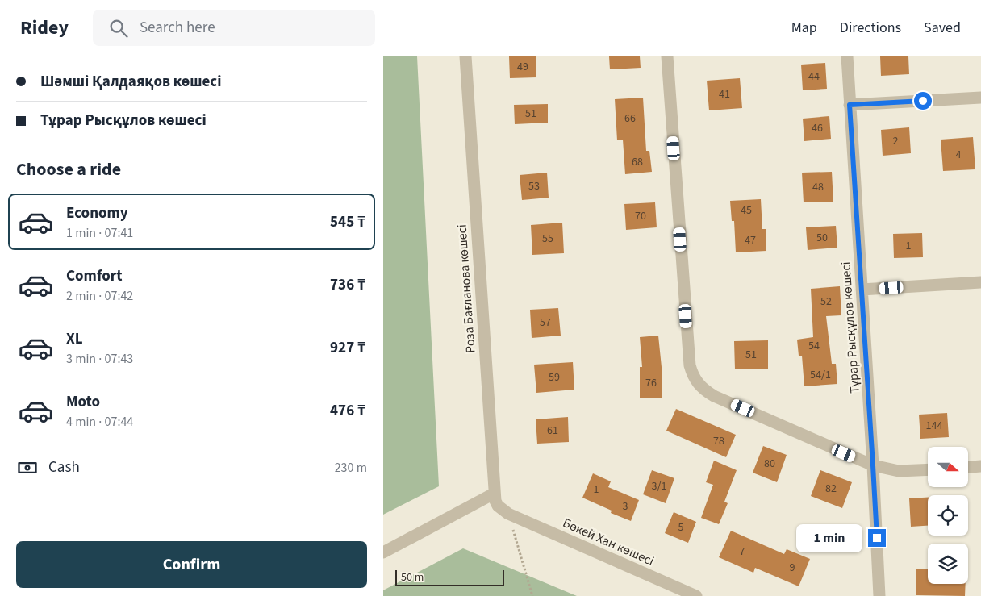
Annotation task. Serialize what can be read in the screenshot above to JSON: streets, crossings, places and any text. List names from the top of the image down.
{
  "streets": {
    "street": ["Роза Бағланова көшесі", "Тұрар Рысқұлов көшесі", "Бөкей Хан көшесі"]
  },
  "crossings": [
    ["Роза Бағланова көшесі", "Бөкей Хан көшесі"]
  ],
  "house_numbers": [
    "49",
    "44",
    "41",
    "51",
    "66",
    "46",
    "2",
    "4",
    "68",
    "53",
    "48",
    "45",
    "70",
    "50",
    "55",
    "47",
    "1",
    "52",
    "57",
    "54",
    "51",
    "54/1",
    "59",
    "76",
    "144",
    "61",
    "78",
    "80",
    "3/1",
    "82",
    "1",
    "3",
    "5",
    "7",
    "9"
  ],
  "scale_bar": "50 m",
  "north": "right",
  "page": {
    "header": "Ridey",
    "search": "Search here",
    "nav": ["Map", "Directions", "Saved"],
    "banner": ["Шәмші Қалдаяқов көшесі", "Тұрар Рысқұлов көшесі"],
    "heading": "Choose a ride",
    "list": [
      {
        "name": "Economy",
        "note": "1 min · 07:41",
        "value": "545 ₸"
      },
      {
        "name": "Comfort",
        "note": "2 min · 07:42",
        "value": "736 ₸"
      },
      {
        "name": "XL",
        "note": "3 min · 07:43",
        "value": "927 ₸"
      },
      {
        "name": "Moto",
        "note": "4 min · 07:44",
        "value": "476 ₸"
      }
    ],
    "pay": ["Cash", "230 m"],
    "bubble": "1 min",
    "buttons": "Confirm",
    "scale": "50 m"
  }
}
